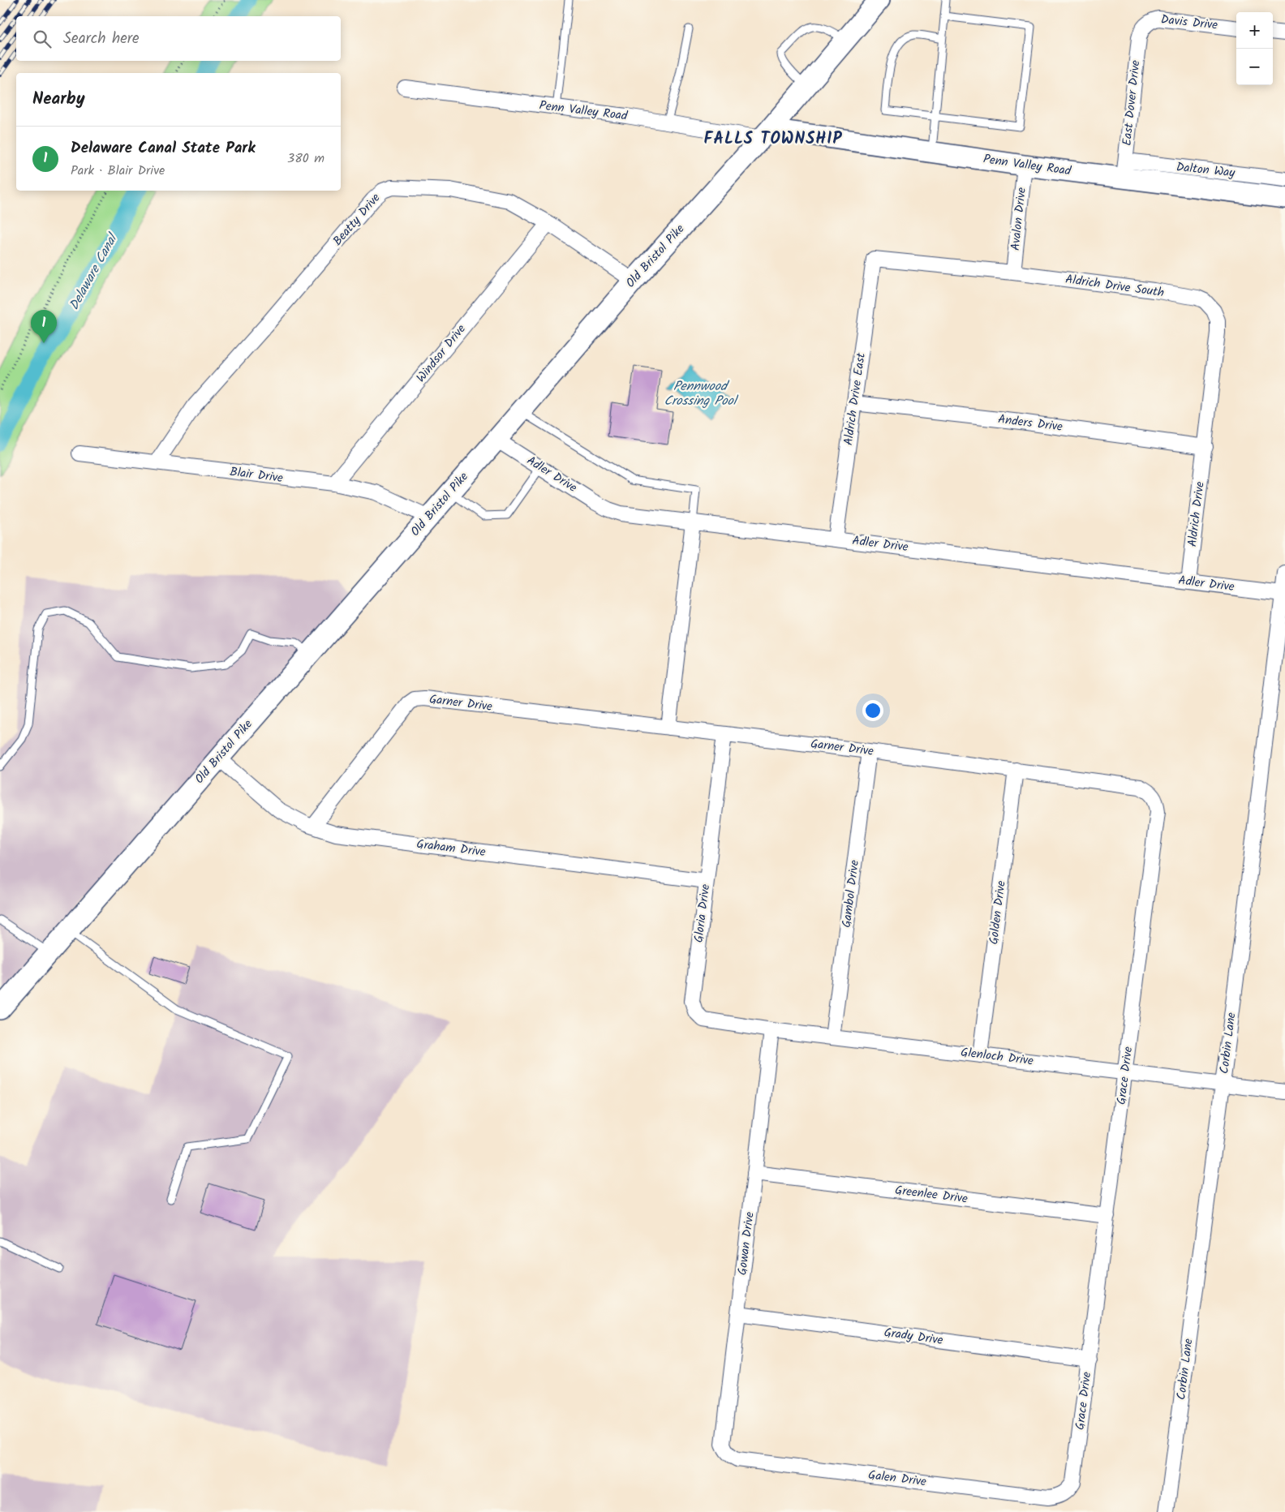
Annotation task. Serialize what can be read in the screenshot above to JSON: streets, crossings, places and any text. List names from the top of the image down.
{
  "streets": {
    "main road": ["Penn Valley Road", "Old Bristol Pike"],
    "street": [
      "Davis Drive",
      "East Dover Drive",
      "Dalton Way",
      "Avalon Drive",
      "Beatty Drive",
      "Aldrich Drive South",
      "Windsor Drive",
      "Aldrich Drive East",
      "Anders Drive",
      "Adler Drive",
      "Blair Drive",
      "Aldrich Drive",
      "Garner Drive",
      "Graham Drive",
      "Gambol Drive",
      "Golden Drive",
      "Gloria Drive",
      "Corbin Lane",
      "Glenloch Drive",
      "Grace Drive",
      "Greenlee Drive",
      "Gowan Drive",
      "Grady Drive",
      "Galen Drive"
    ]
  },
  "crossings": [
    ["Davis Drive", "East Dover Drive"],
    ["East Dover Drive", "Penn Valley Road"],
    ["East Dover Drive", "Dalton Way"],
    ["Penn Valley Road", "Dalton Way"],
    ["Penn Valley Road", "Avalon Drive"],
    ["Penn Valley Road", "Old Bristol Pike"],
    ["Avalon Drive", "Aldrich Drive South"],
    ["Beatty Drive", "Old Bristol Pike"],
    ["Beatty Drive", "Windsor Drive"],
    ["Beatty Drive", "Blair Drive"],
    ["Old Bristol Pike", "Adler Drive"],
    ["Old Bristol Pike", "Blair Drive"],
    ["Old Bristol Pike", "Graham Drive"],
    ["Aldrich Drive South", "Aldrich Drive East"],
    ["Aldrich Drive South", "Anders Drive"],
    ["Aldrich Drive South", "Aldrich Drive"],
    ["Windsor Drive", "Blair Drive"],
    ["Aldrich Drive East", "Anders Drive"],
    ["Aldrich Drive East", "Adler Drive"],
    ["Anders Drive", "Aldrich Drive"],
    ["Adler Drive", "Aldrich Drive"],
    ["Adler Drive", "Corbin Lane"],
    ["Garner Drive", "Graham Drive"],
    ["Garner Drive", "Gambol Drive"],
    ["Garner Drive", "Golden Drive"],
    ["Garner Drive", "Gloria Drive"],
    ["Garner Drive", "Grace Drive"],
    ["Graham Drive", "Gloria Drive"],
    ["Gambol Drive", "Glenloch Drive"],
    ["Golden Drive", "Glenloch Drive"],
    ["Golden Drive", "Grace Drive"],
    ["Gloria Drive", "Glenloch Drive"],
    ["Gloria Drive", "Gowan Drive"],
    ["Corbin Lane", "Glenloch Drive"],
    ["Glenloch Drive", "Grace Drive"],
    ["Glenloch Drive", "Gowan Drive"],
    ["Grace Drive", "Greenlee Drive"],
    ["Grace Drive", "Grady Drive"],
    ["Grace Drive", "Galen Drive"],
    ["Greenlee Drive", "Gowan Drive"],
    ["Gowan Drive", "Grady Drive"],
    ["Gowan Drive", "Galen Drive"]
  ],
  "districts": ["FALLS TOWNSHIP"],
  "water": ["Delaware Canal", "Pennwood Crossing Pool"],
  "page": {
    "map_buttons": ["+", "−"],
    "search": "Search here",
    "heading": "Nearby",
    "list": [
      {
        "mark": "1",
        "name": "Delaware Canal State Park",
        "note": "Park · Blair Drive",
        "value": "380 m"
      }
    ],
    "pins": "1"
  }
}
